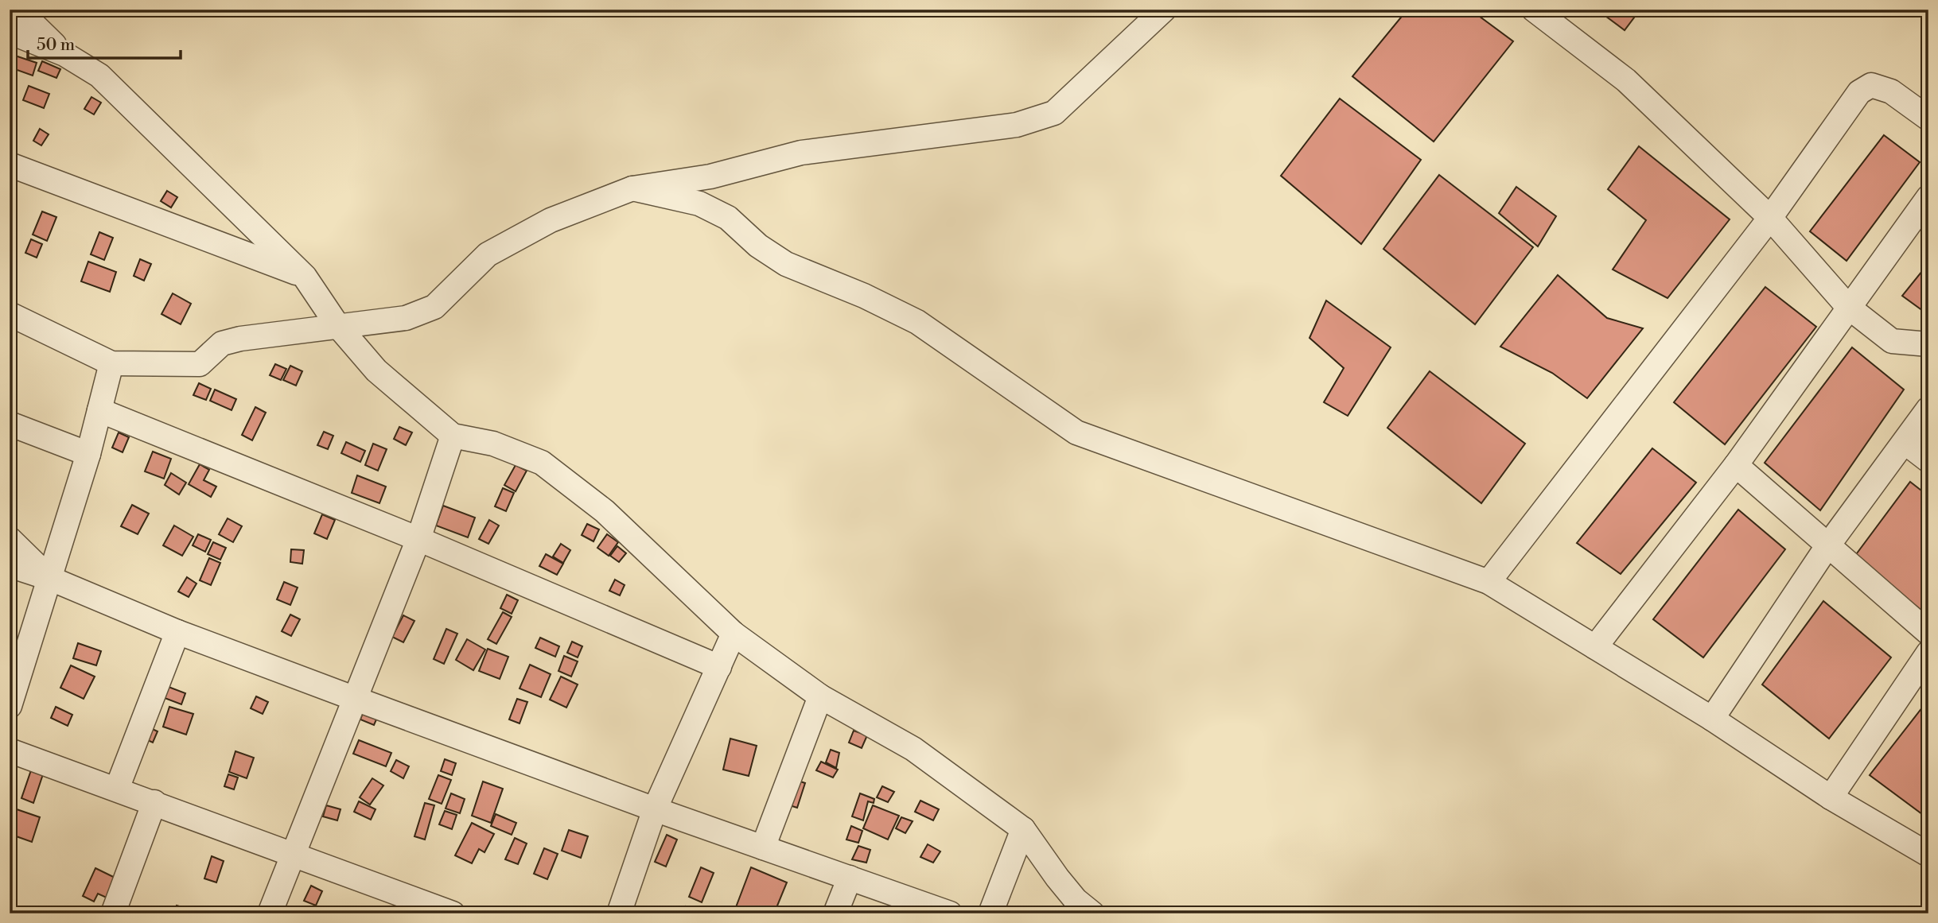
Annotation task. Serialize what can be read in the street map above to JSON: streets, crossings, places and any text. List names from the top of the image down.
{
  "scale_bar": "50 m"
}
